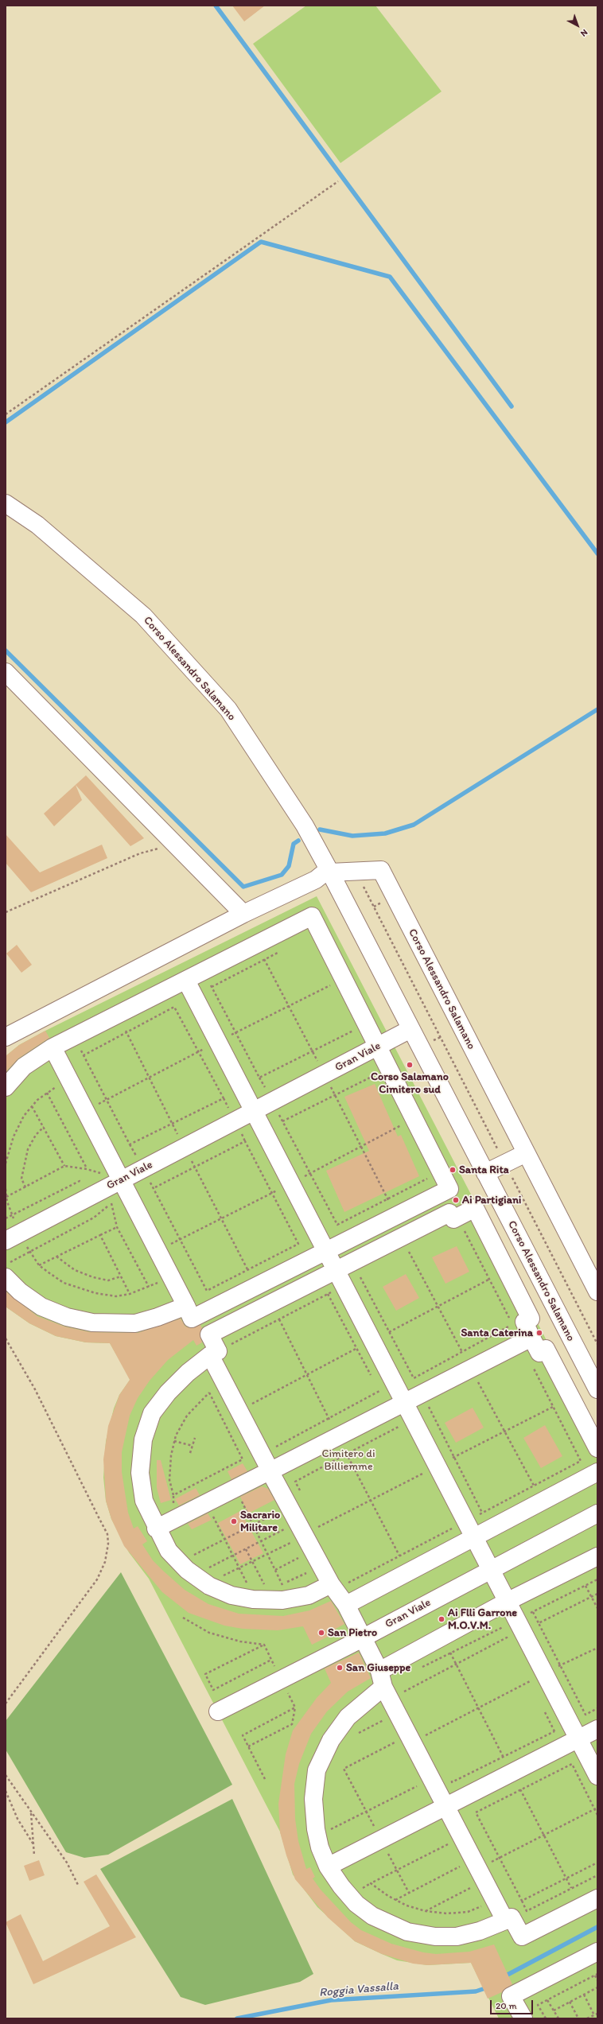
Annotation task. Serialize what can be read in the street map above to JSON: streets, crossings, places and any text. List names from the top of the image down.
{
  "streets": {
    "street": ["Corso Alessandro Salamano", "Gran Viale"]
  },
  "crossings": [
    ["Corso Alessandro Salamano", "Gran Viale"]
  ],
  "water": ["Roggia Vassalla"],
  "parks": ["Cimitero di Billiemme"],
  "places": [
    "Corso Salamano Cimitero sud",
    "Santa Rita",
    "Ai Partigiani",
    "Santa Caterina",
    "Sacrario Militare",
    "Ai Flli Garrone M.O.V.M.",
    "San Pietro",
    "San Giuseppe"
  ],
  "scale_bar": "20 m",
  "north": "bottom right"
}
